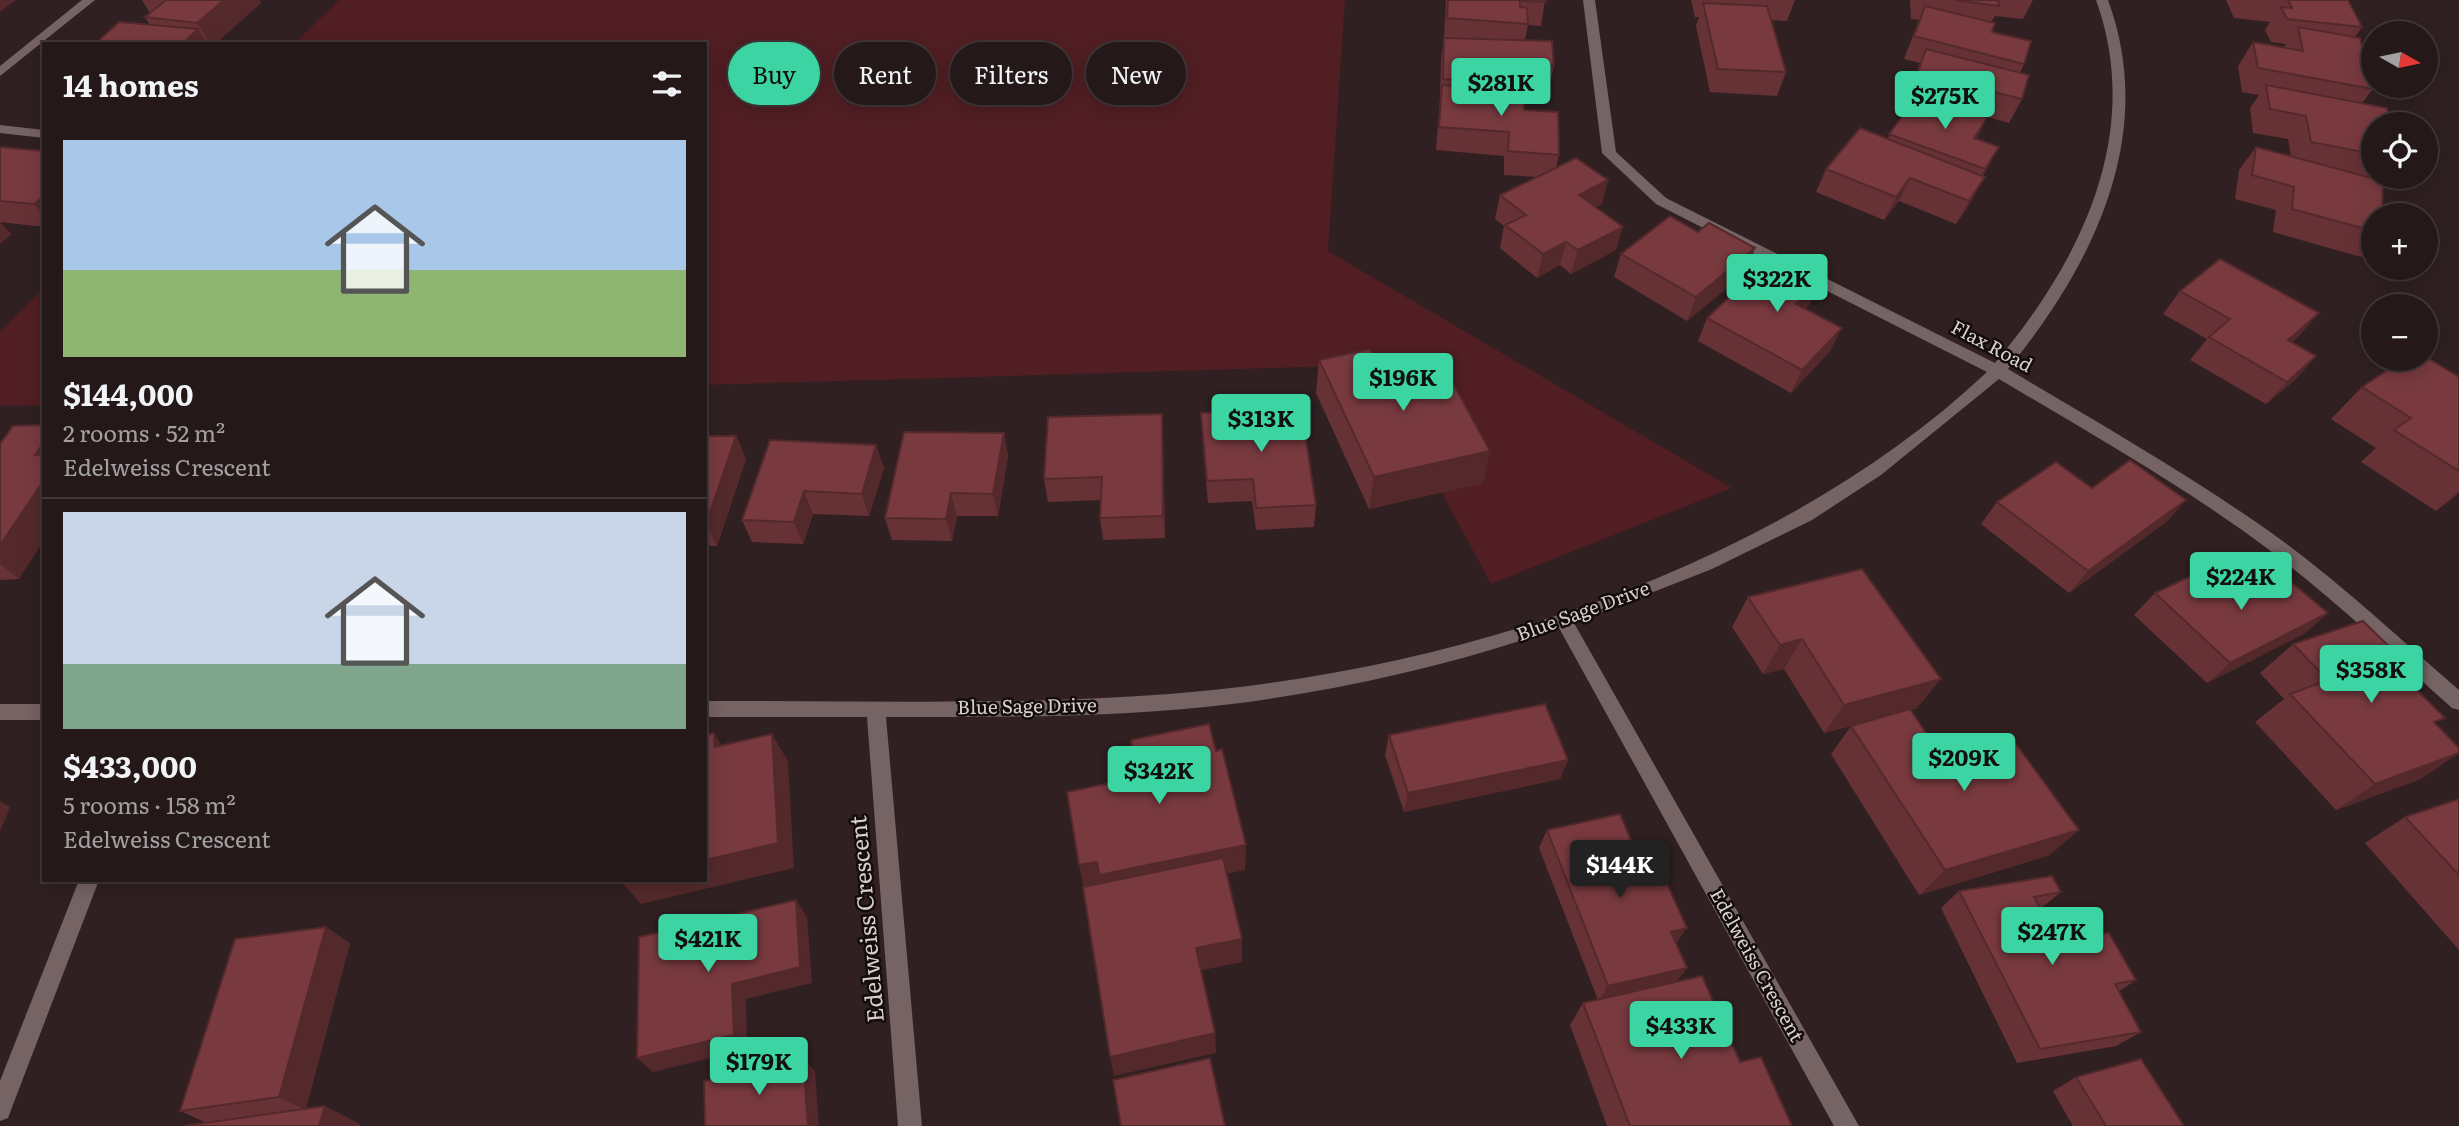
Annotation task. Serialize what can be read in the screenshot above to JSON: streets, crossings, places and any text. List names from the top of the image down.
{
  "streets": {
    "street": ["Flax Road", "Blue Sage Drive", "Edelweiss Crescent"]
  },
  "crossings": [
    ["Flax Road", "Blue Sage Drive"],
    ["Blue Sage Drive", "Edelweiss Crescent"]
  ],
  "north": "right",
  "page": {
    "map_buttons": ["+", "−"],
    "chip": [
      "Buy",
      "Rent",
      "Filters",
      "New"
    ],
    "heading": "14 homes",
    "price": [
      "$281K",
      "$275K",
      "$322K",
      "$196K",
      "$313K",
      "$224K",
      "$358K",
      "$209K",
      "$342K",
      "$144K",
      "$247K",
      "$421K",
      "$433K",
      "$179K"
    ],
    "list": [
      {
        "name": "$144,000",
        "note": "2 rooms · 52 m² · Edelweiss Crescent"
      },
      {
        "name": "$433,000",
        "note": "5 rooms · 158 m² · Edelweiss Crescent"
      }
    ]
  }
}
